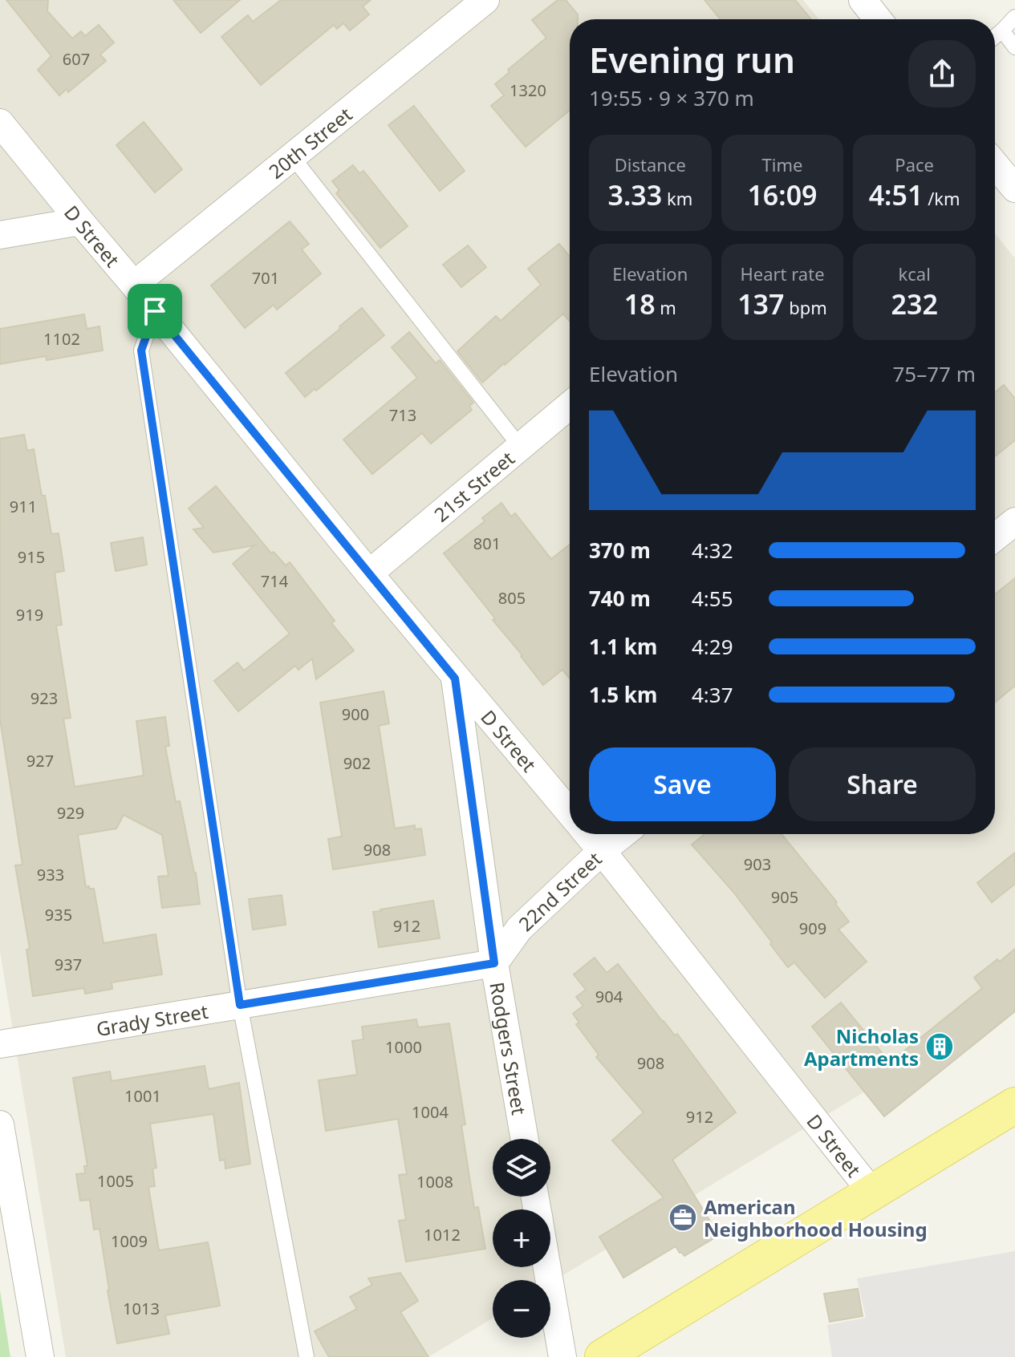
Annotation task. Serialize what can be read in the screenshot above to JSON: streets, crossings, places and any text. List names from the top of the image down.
{
  "streets": {
    "street": [
      "20th Street",
      "D Street",
      "21st Street",
      "22nd Street",
      "Grady Street",
      "Rodgers Street"
    ]
  },
  "crossings": [
    ["20th Street", "D Street"],
    ["D Street", "21st Street"],
    ["D Street", "22nd Street"],
    ["D Street", "Rodgers Street"],
    ["22nd Street", "Grady Street"],
    ["22nd Street", "Rodgers Street"],
    ["Grady Street", "Rodgers Street"]
  ],
  "places": {
    "building": ["Nicholas Apartments"],
    "office": ["American Neighborhood Housing"]
  },
  "house_numbers": [
    "607",
    "1320",
    "701",
    "1102",
    "713",
    "911",
    "801",
    "915",
    "714",
    "805",
    "919",
    "923",
    "900",
    "927",
    "902",
    "929",
    "908",
    "903",
    "933",
    "905",
    "935",
    "912",
    "909",
    "937",
    "904",
    "1000",
    "908",
    "1001",
    "1004",
    "912",
    "1005",
    "1008",
    "1012",
    "1009",
    "1013"
  ],
  "page": {
    "heading": ["Evening run", "19:55 · 9 × 370 m"],
    "stats": [
      ["Distance", "3.33 km"],
      ["Time", "16:09"],
      ["Pace", "4:51 /km"],
      ["Elevation", "18 m"],
      ["Heart rate", "137 bpm"],
      ["kcal", "232"]
    ],
    "chart": ["Elevation", "75–77 m"],
    "list": [
      {
        "name": "370 m",
        "note": "4:32"
      },
      {
        "name": "740 m",
        "note": "4:55"
      },
      {
        "name": "1.1 km",
        "note": "4:29"
      },
      {
        "name": "1.5 km",
        "note": "4:37"
      }
    ],
    "buttons": ["Save", "Share"],
    "map_buttons": ["+", "−"]
  }
}
